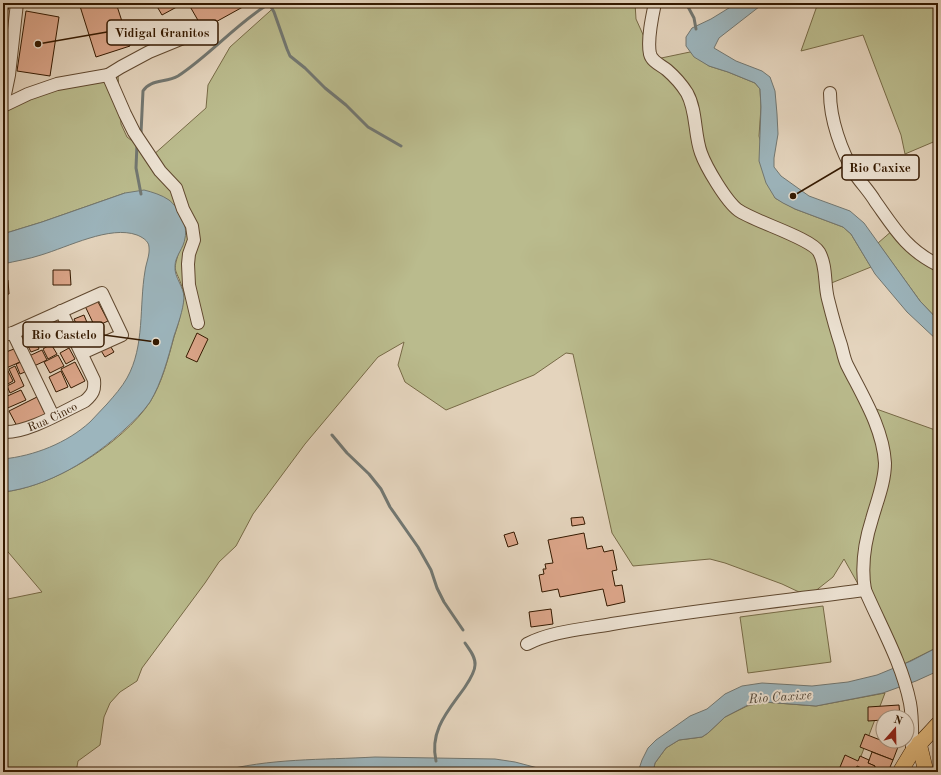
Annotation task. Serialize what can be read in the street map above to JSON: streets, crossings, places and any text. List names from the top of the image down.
{
  "streets": {
    "street": ["Rua Cinco"]
  },
  "water": ["Rio Caxixe"],
  "places": ["Vidigal Granitos", "Rio Caxixe", "Rio Castelo"],
  "north": "top"
}
